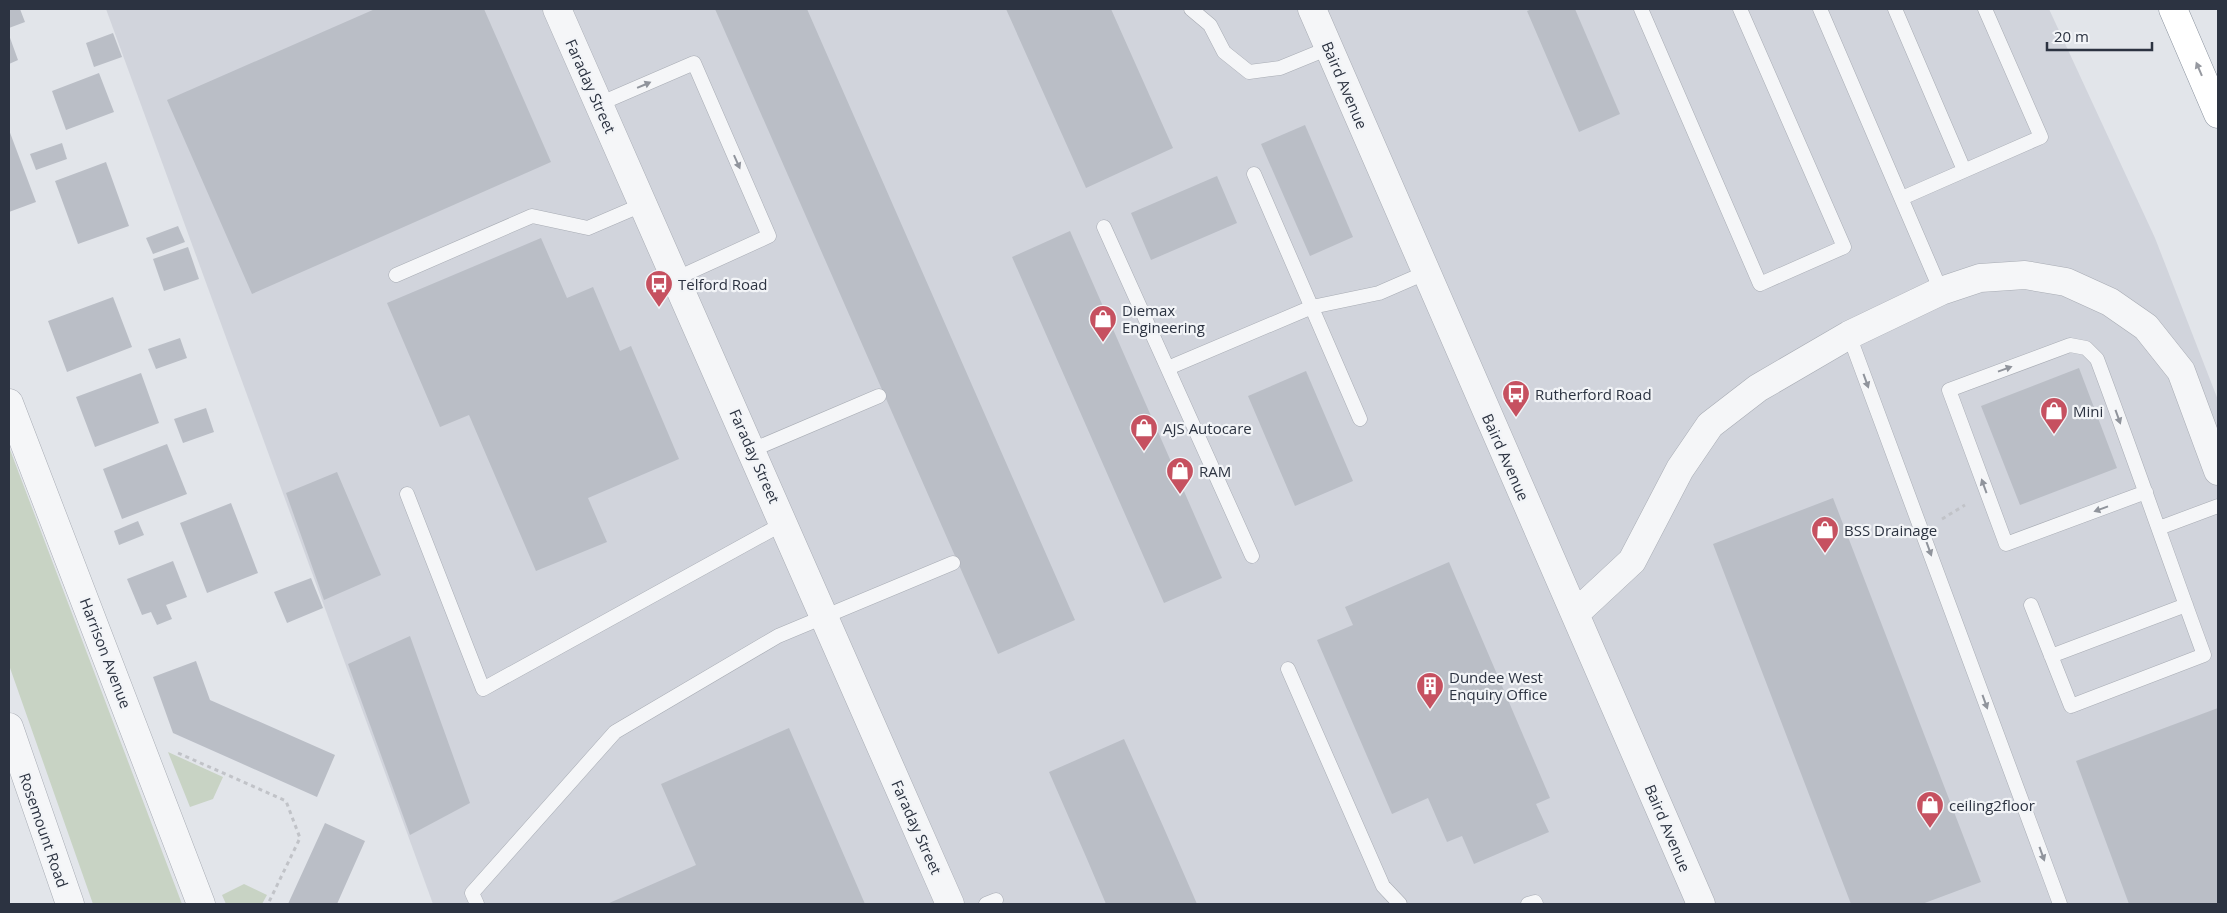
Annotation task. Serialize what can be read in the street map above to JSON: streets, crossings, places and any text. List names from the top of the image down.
{
  "streets": {
    "street": [
      "Baird Avenue",
      "Faraday Street",
      "Harrison Avenue",
      "Rosemount Road"
    ]
  },
  "places": {
    "bus stop": ["Telford Road", "Rutherford Road"],
    "shop": [
      "Diemax Engineering",
      "Mini",
      "AJS Autocare",
      "RAM",
      "BSS Drainage",
      "ceiling2floor"
    ],
    "building": ["Dundee West Enquiry Office"]
  },
  "scale_bar": "20 m"
}
